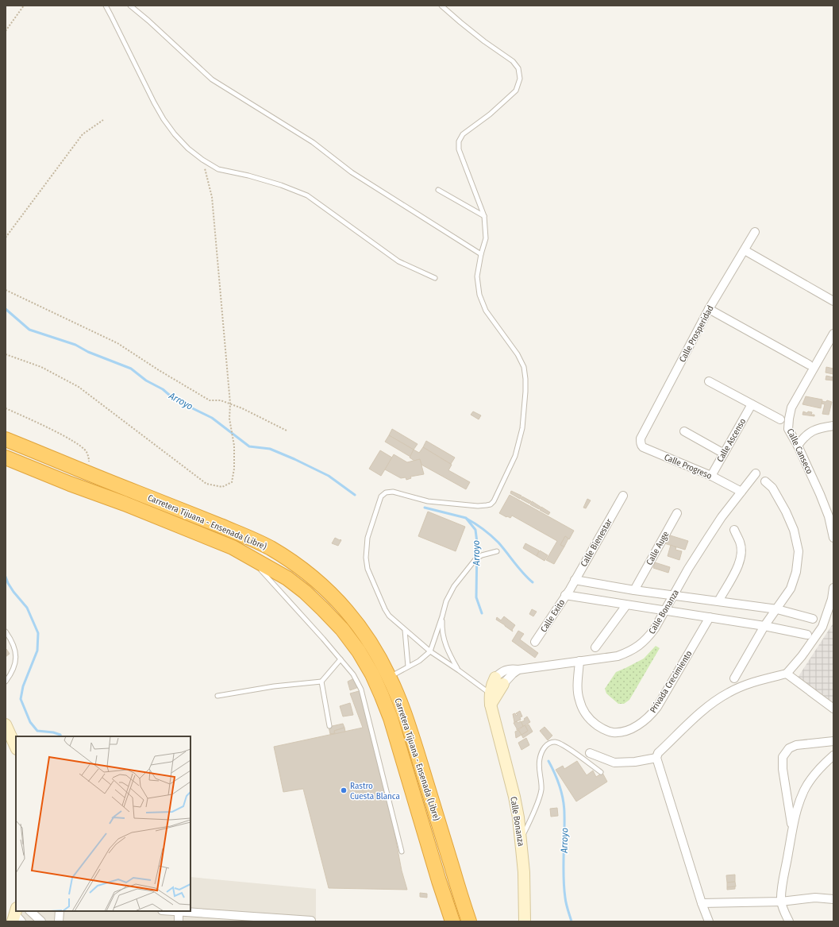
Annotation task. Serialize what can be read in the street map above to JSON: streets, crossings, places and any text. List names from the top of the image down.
{
  "streets": {
    "highway": ["Carretera Tijuana - Ensenada (Libre)"],
    "street": [
      "Calle Prosperidad",
      "Calle Ascenso",
      "Calle Canseco",
      "Calle Progreso",
      "Calle Bienestar",
      "Calle Auge",
      "Calle Bonanza",
      "Calle Exito",
      "Privada Crecimiento"
    ]
  },
  "crossings": [
    ["Calle Prosperidad", "Calle Progreso"],
    ["Calle Ascenso", "Calle Progreso"],
    ["Calle Progreso", "Calle Bonanza"],
    ["Calle Bienestar", "Calle Exito"],
    ["Calle Bonanza", "Privada Crecimiento"]
  ],
  "water": ["Arroyo"],
  "places": ["Rastro Cuesta Blanca"]
}
